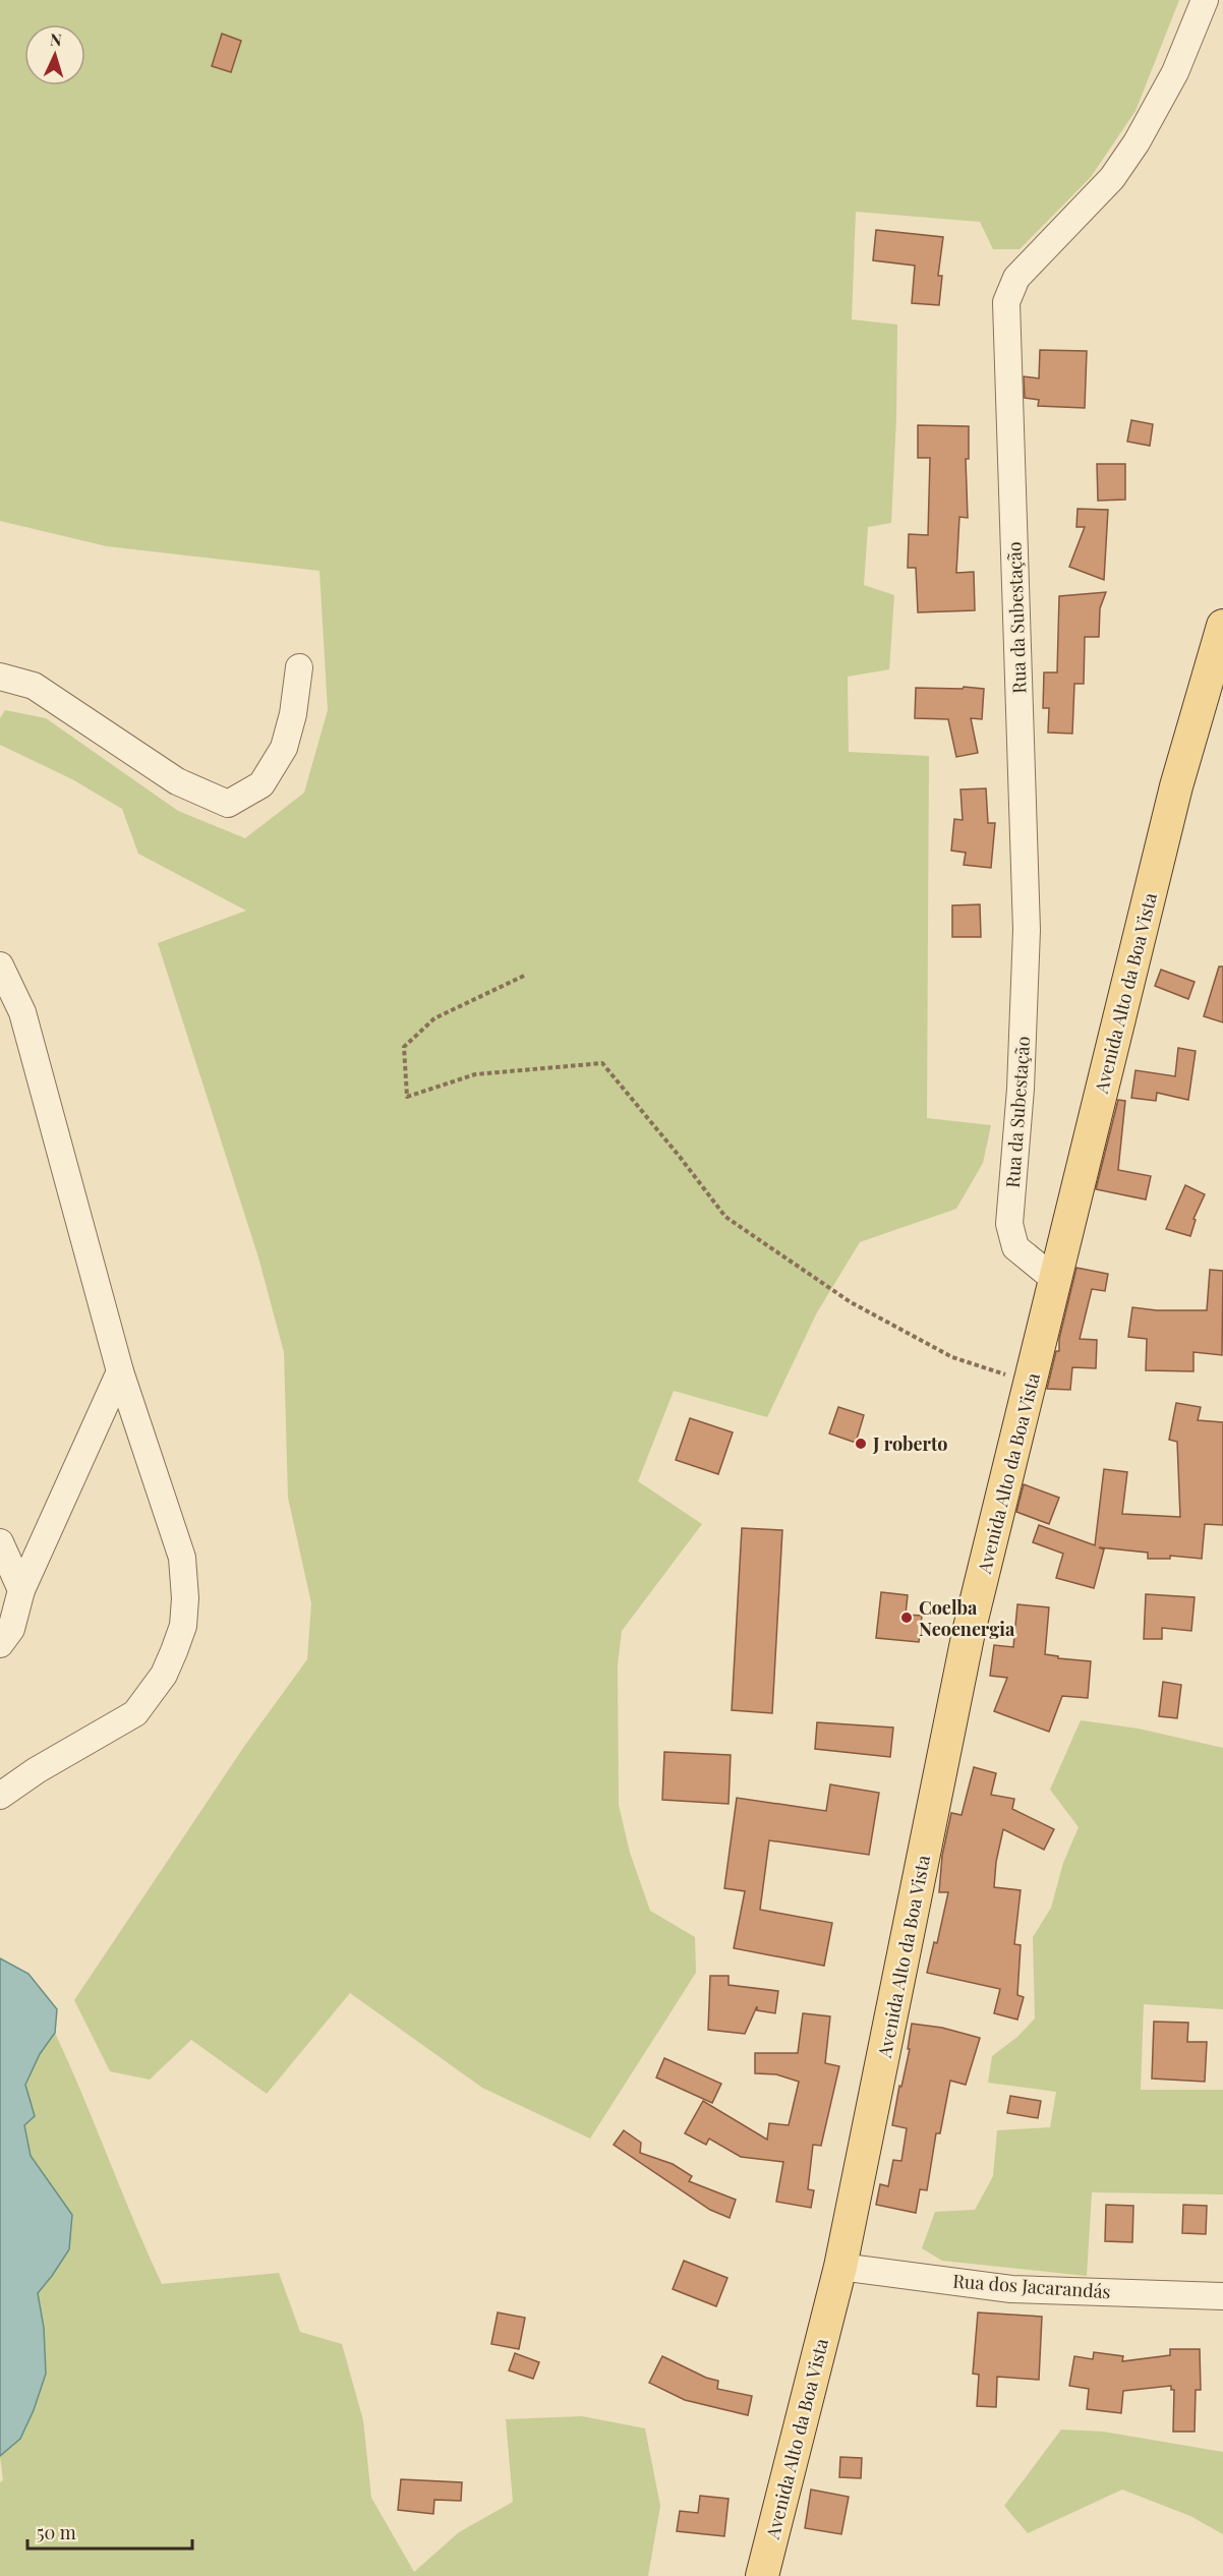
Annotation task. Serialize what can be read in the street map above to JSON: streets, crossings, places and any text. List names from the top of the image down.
{
  "streets": {
    "main road": ["Avenida Alto da Boa Vista"],
    "street": ["Rua da Subestação", "Rua dos Jacarandás"]
  },
  "crossings": [
    ["Rua da Subestação", "Avenida Alto da Boa Vista"],
    ["Avenida Alto da Boa Vista", "Rua dos Jacarandás"]
  ],
  "places": ["J roberto", "Coelba Neoenergia"],
  "scale_bar": "50 m",
  "north": "top"
}
